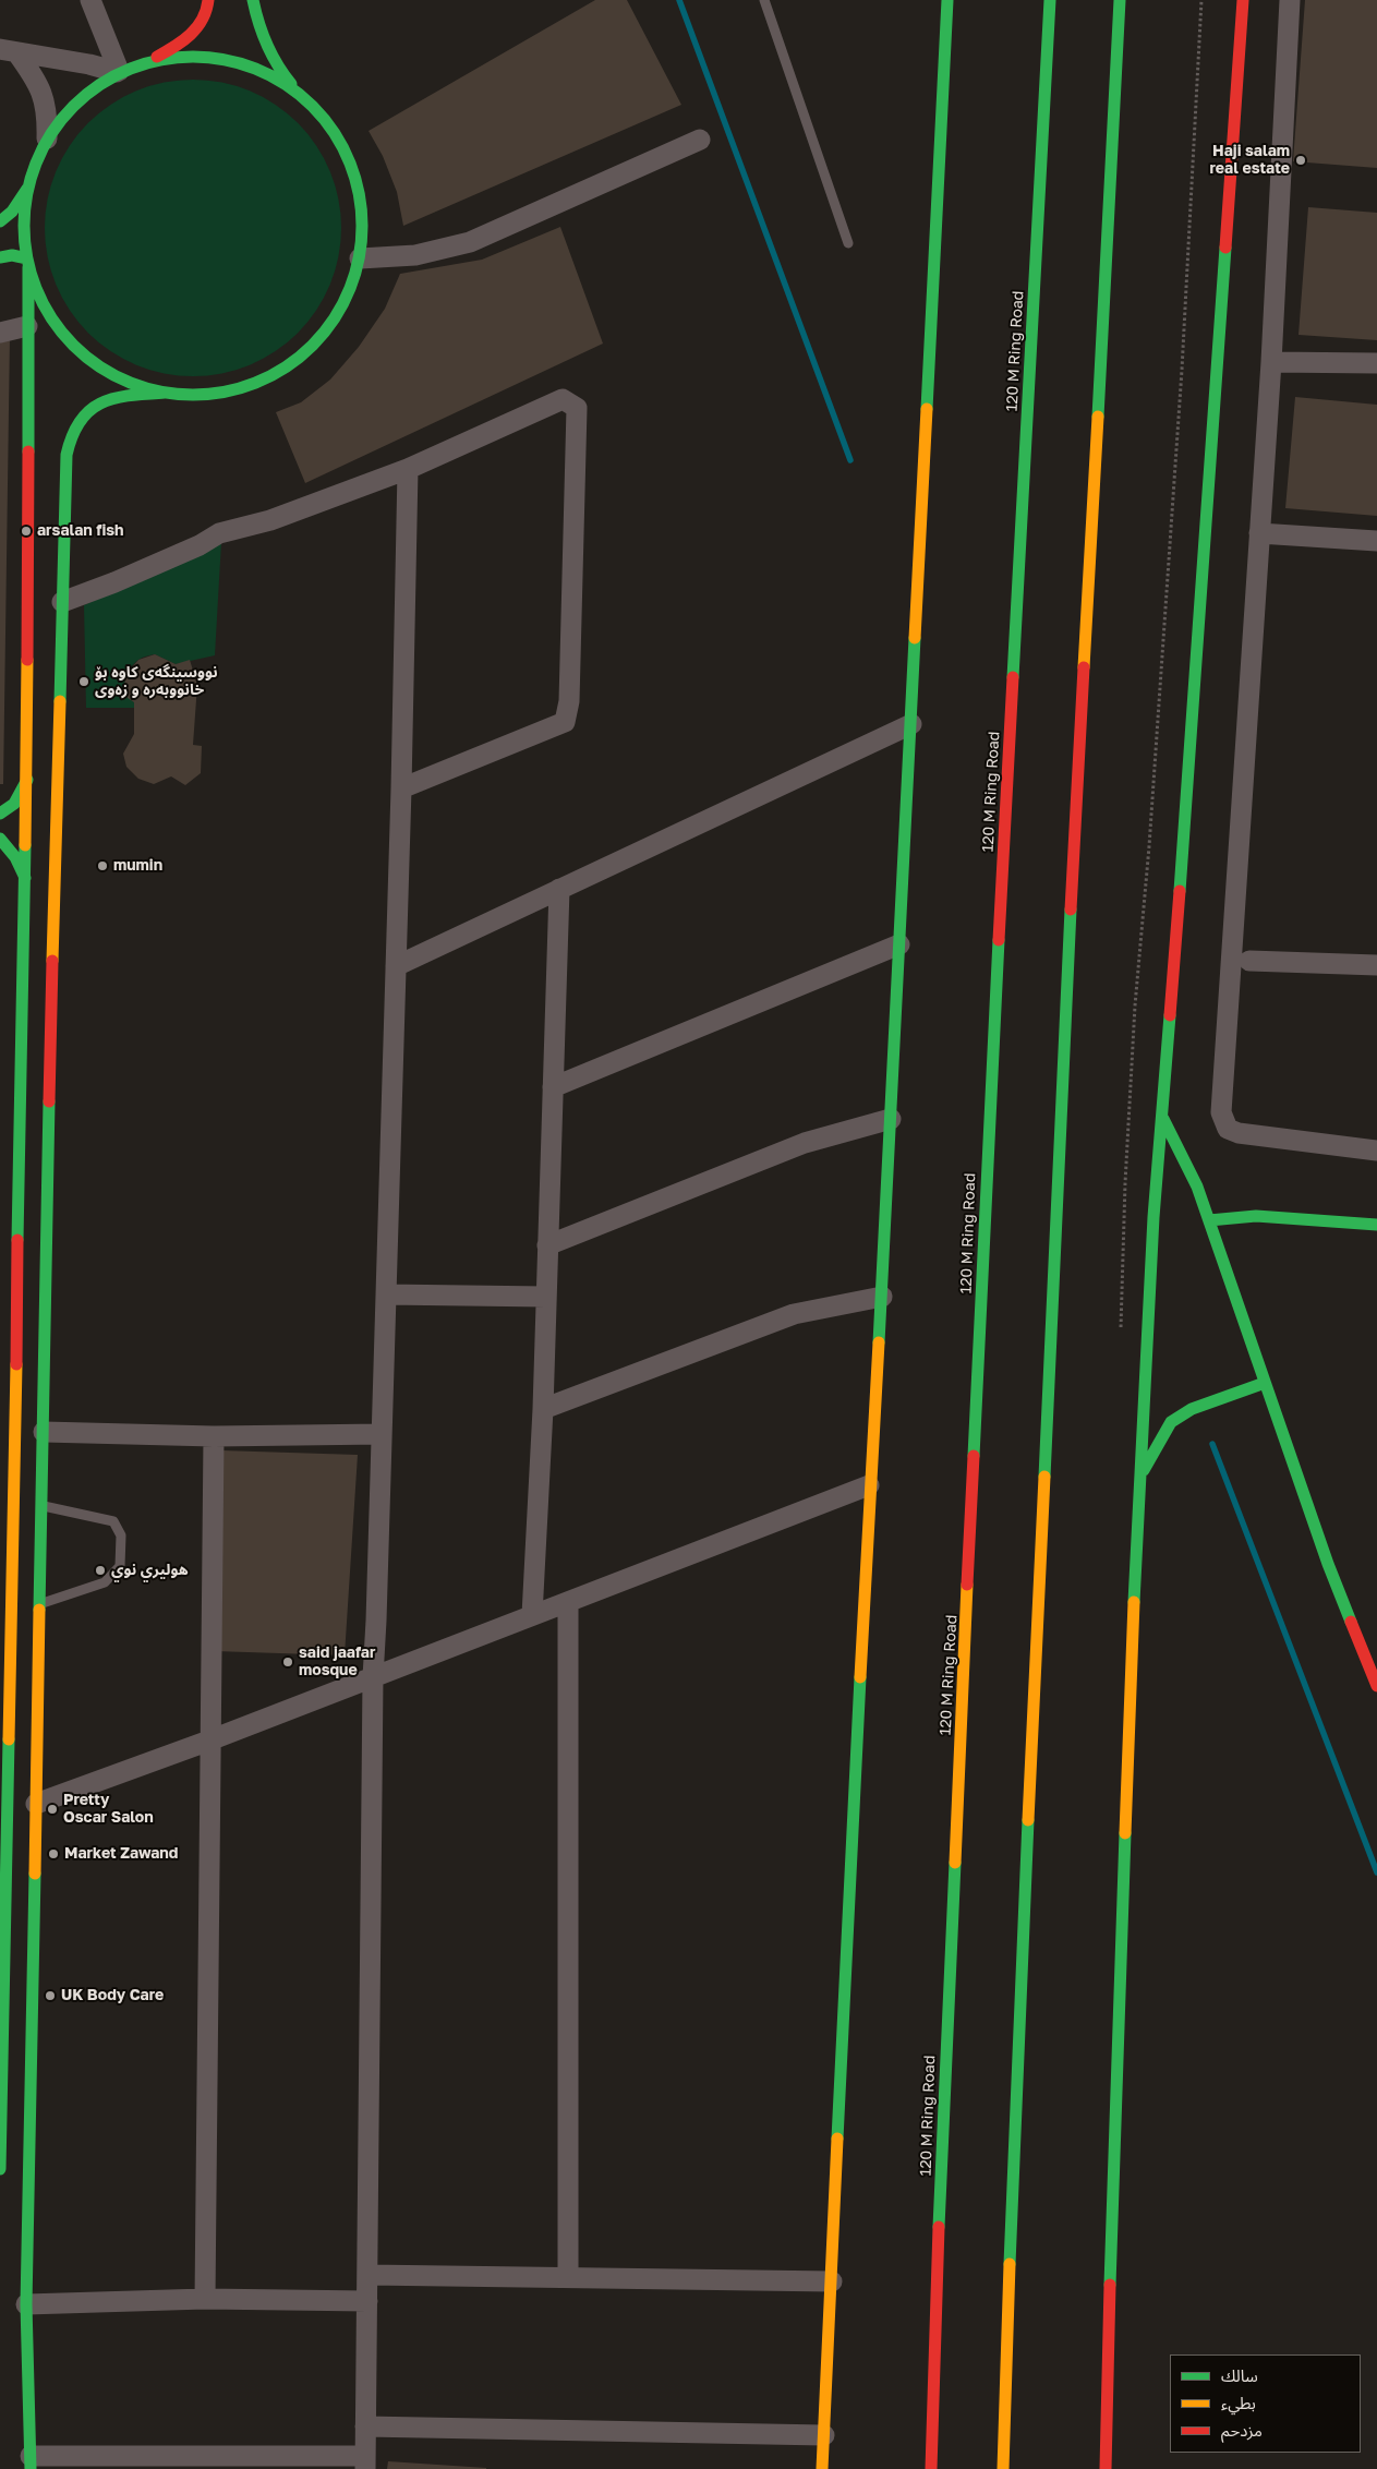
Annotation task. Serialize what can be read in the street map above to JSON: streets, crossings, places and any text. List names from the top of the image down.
{
  "streets": {
    "main road": ["120 M Ring Road"]
  },
  "places": [
    "Haji salam real estate",
    "arsalan fish",
    "نووسینگەی کاوە بۆ خانووبەرە و زەوی",
    "mumin",
    "هوليري نوي",
    "said jaafar mosque",
    "Pretty Oscar Salon",
    "Market Zawand",
    "UK Body Care"
  ],
  "legend": ["سالك", "بطيء", "مزدحم"]
}
